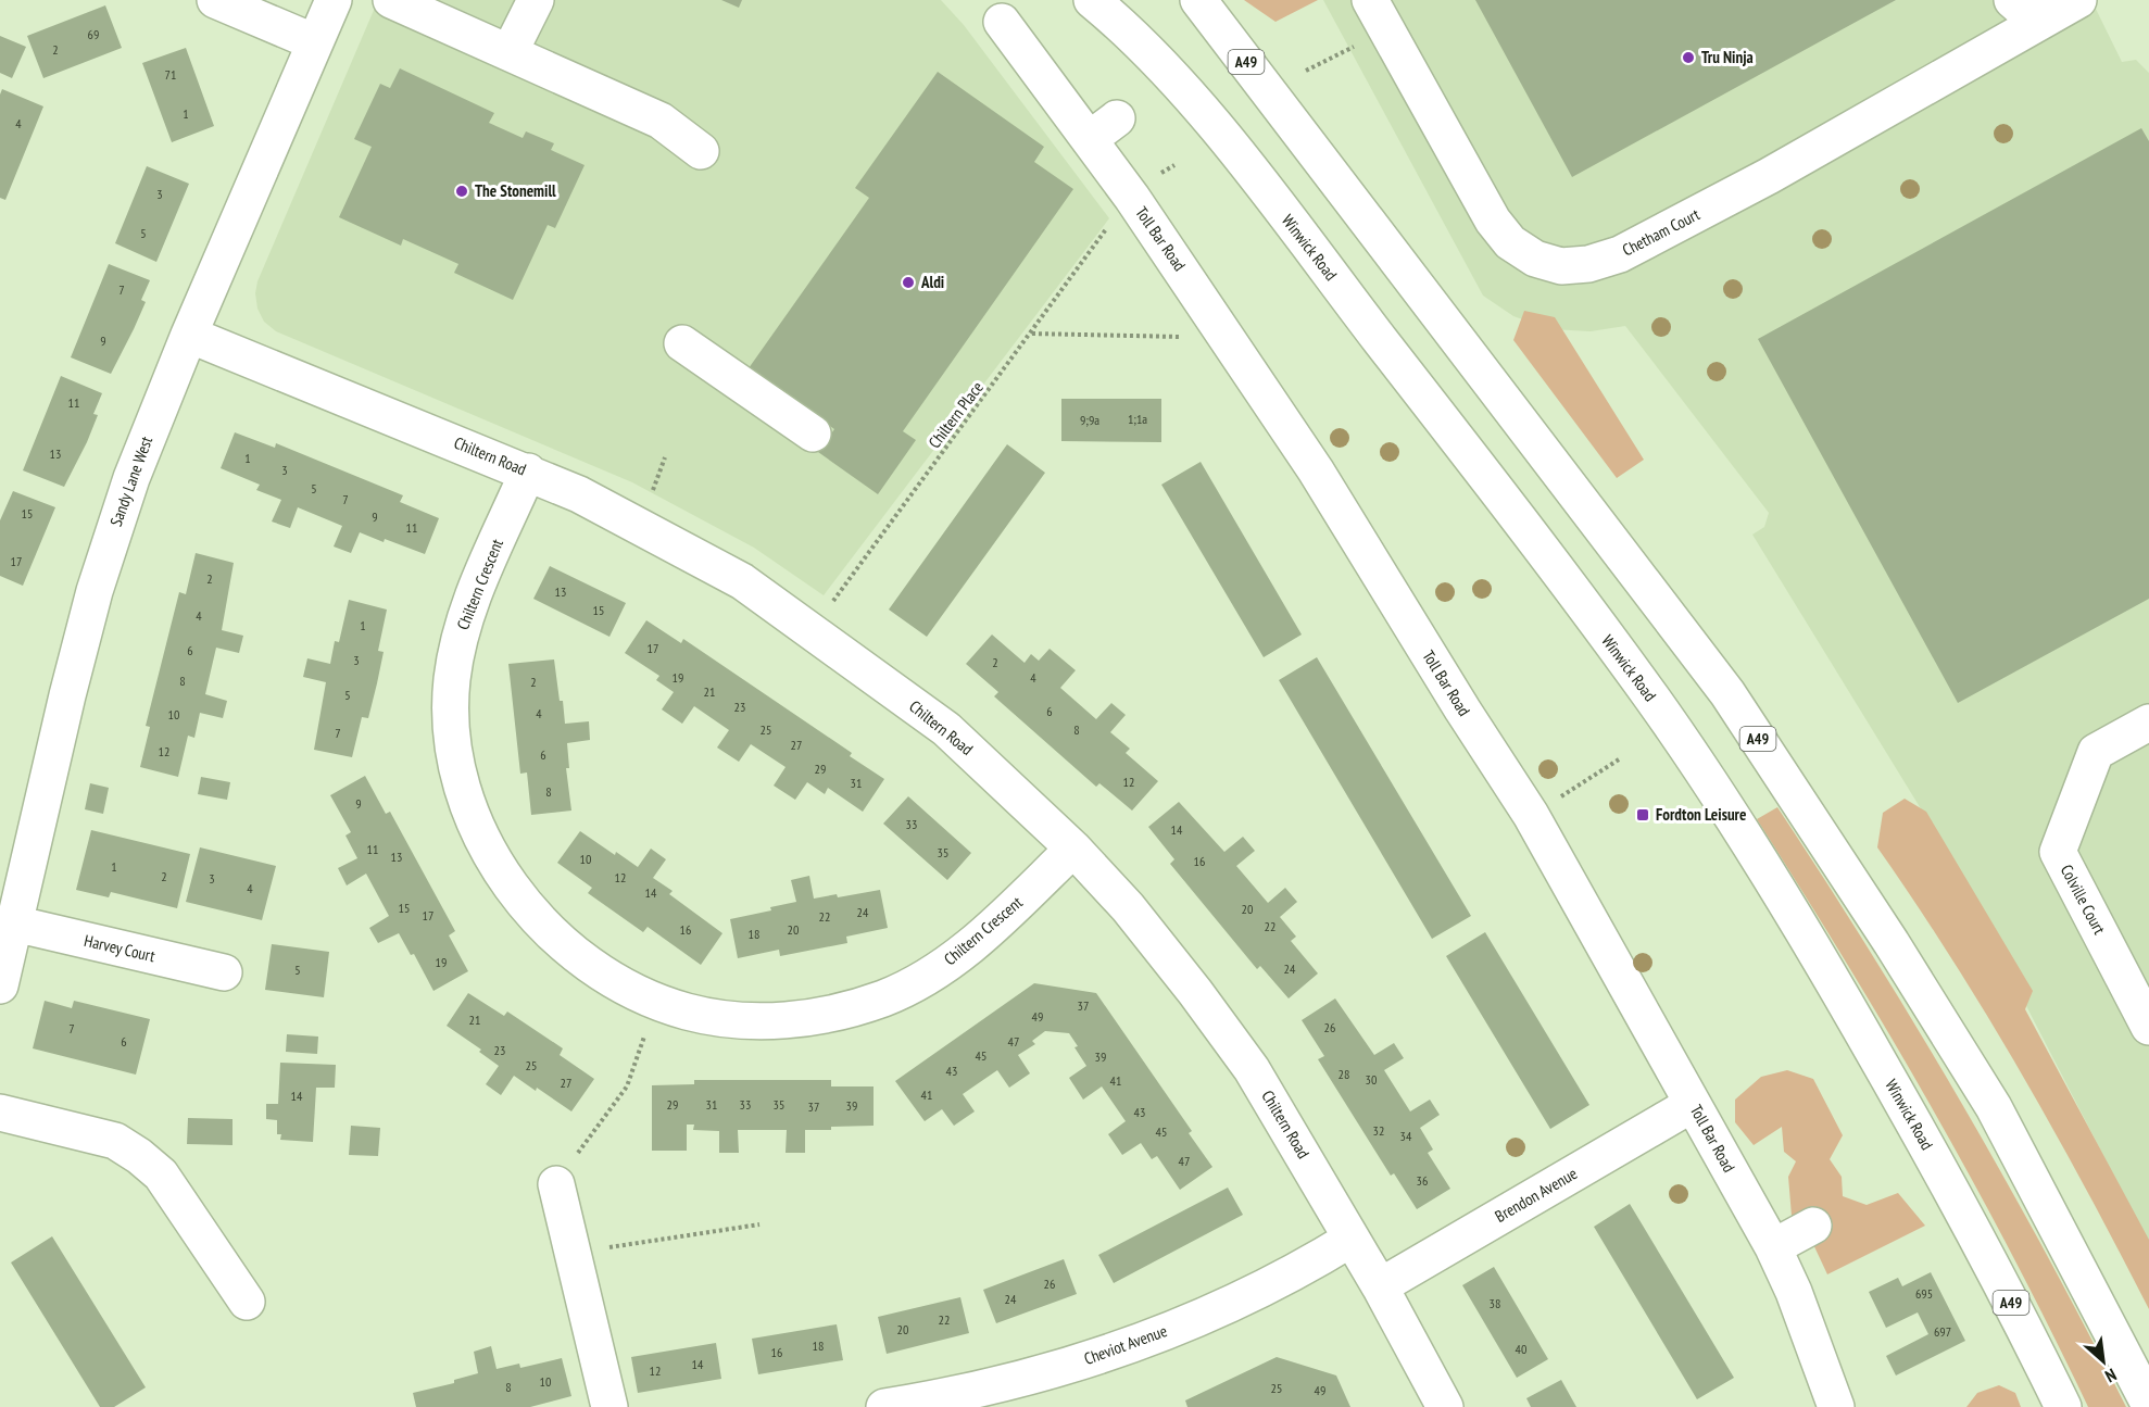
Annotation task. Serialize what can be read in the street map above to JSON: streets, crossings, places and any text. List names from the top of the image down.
{
  "streets": {
    "main road": [
      "A49",
      "Chetham Court",
      "Toll Bar Road",
      "Winwick Road",
      "Chiltern Road",
      "Sandy Lane West",
      "Chiltern Crescent",
      "Colville Court",
      "Harvey Court",
      "Brendon Avenue",
      "Cheviot Avenue"
    ],
    "path": ["Chiltern Place"]
  },
  "crossings": [
    ["Toll Bar Road", "Brendon Avenue"],
    ["Chiltern Place", "Chiltern Road"],
    ["Chiltern Road", "Sandy Lane West"],
    ["Chiltern Road", "Chiltern Crescent"],
    ["Chiltern Road", "Brendon Avenue"],
    ["Chiltern Road", "Cheviot Avenue"],
    ["Sandy Lane West", "Harvey Court"]
  ],
  "places": {
    "other": ["Tru Ninja", "The Stonemill", "Aldi"],
    "transit": ["Fordton Leisure"]
  },
  "house_numbers": [
    "69",
    "2",
    "71",
    "1",
    "4",
    "3",
    "5",
    "7",
    "9",
    "11",
    "1;1a",
    "9;9a",
    "13",
    "1",
    "3",
    "5",
    "7",
    "15",
    "9",
    "11",
    "17",
    "2",
    "13",
    "15",
    "4",
    "1",
    "17",
    "6",
    "3",
    "2",
    "19",
    "4",
    "8",
    "2",
    "21",
    "5",
    "23",
    "6",
    "4",
    "10",
    "25",
    "8",
    "7",
    "27",
    "12",
    "6",
    "29",
    "12",
    "31",
    "8",
    "9",
    "33",
    "14",
    "11",
    "35",
    "13",
    "10",
    "16",
    "1",
    "2",
    "12",
    "3",
    "4",
    "14",
    "15",
    "20",
    "24",
    "17",
    "22",
    "22",
    "16",
    "20",
    "18",
    "19",
    "24",
    "5",
    "37",
    "49",
    "21",
    "26",
    "7",
    "6",
    "47",
    "23",
    "45",
    "39",
    "25",
    "43",
    "28",
    "30",
    "41",
    "27",
    "41",
    "14",
    "29",
    "31",
    "33",
    "35",
    "39",
    "37",
    "43",
    "32",
    "45",
    "34",
    "47",
    "36",
    "26",
    "695",
    "24",
    "38",
    "22",
    "20",
    "697",
    "18",
    "40",
    "16",
    "14",
    "12",
    "10",
    "8",
    "25",
    "49"
  ],
  "north": "bottom right"
}
